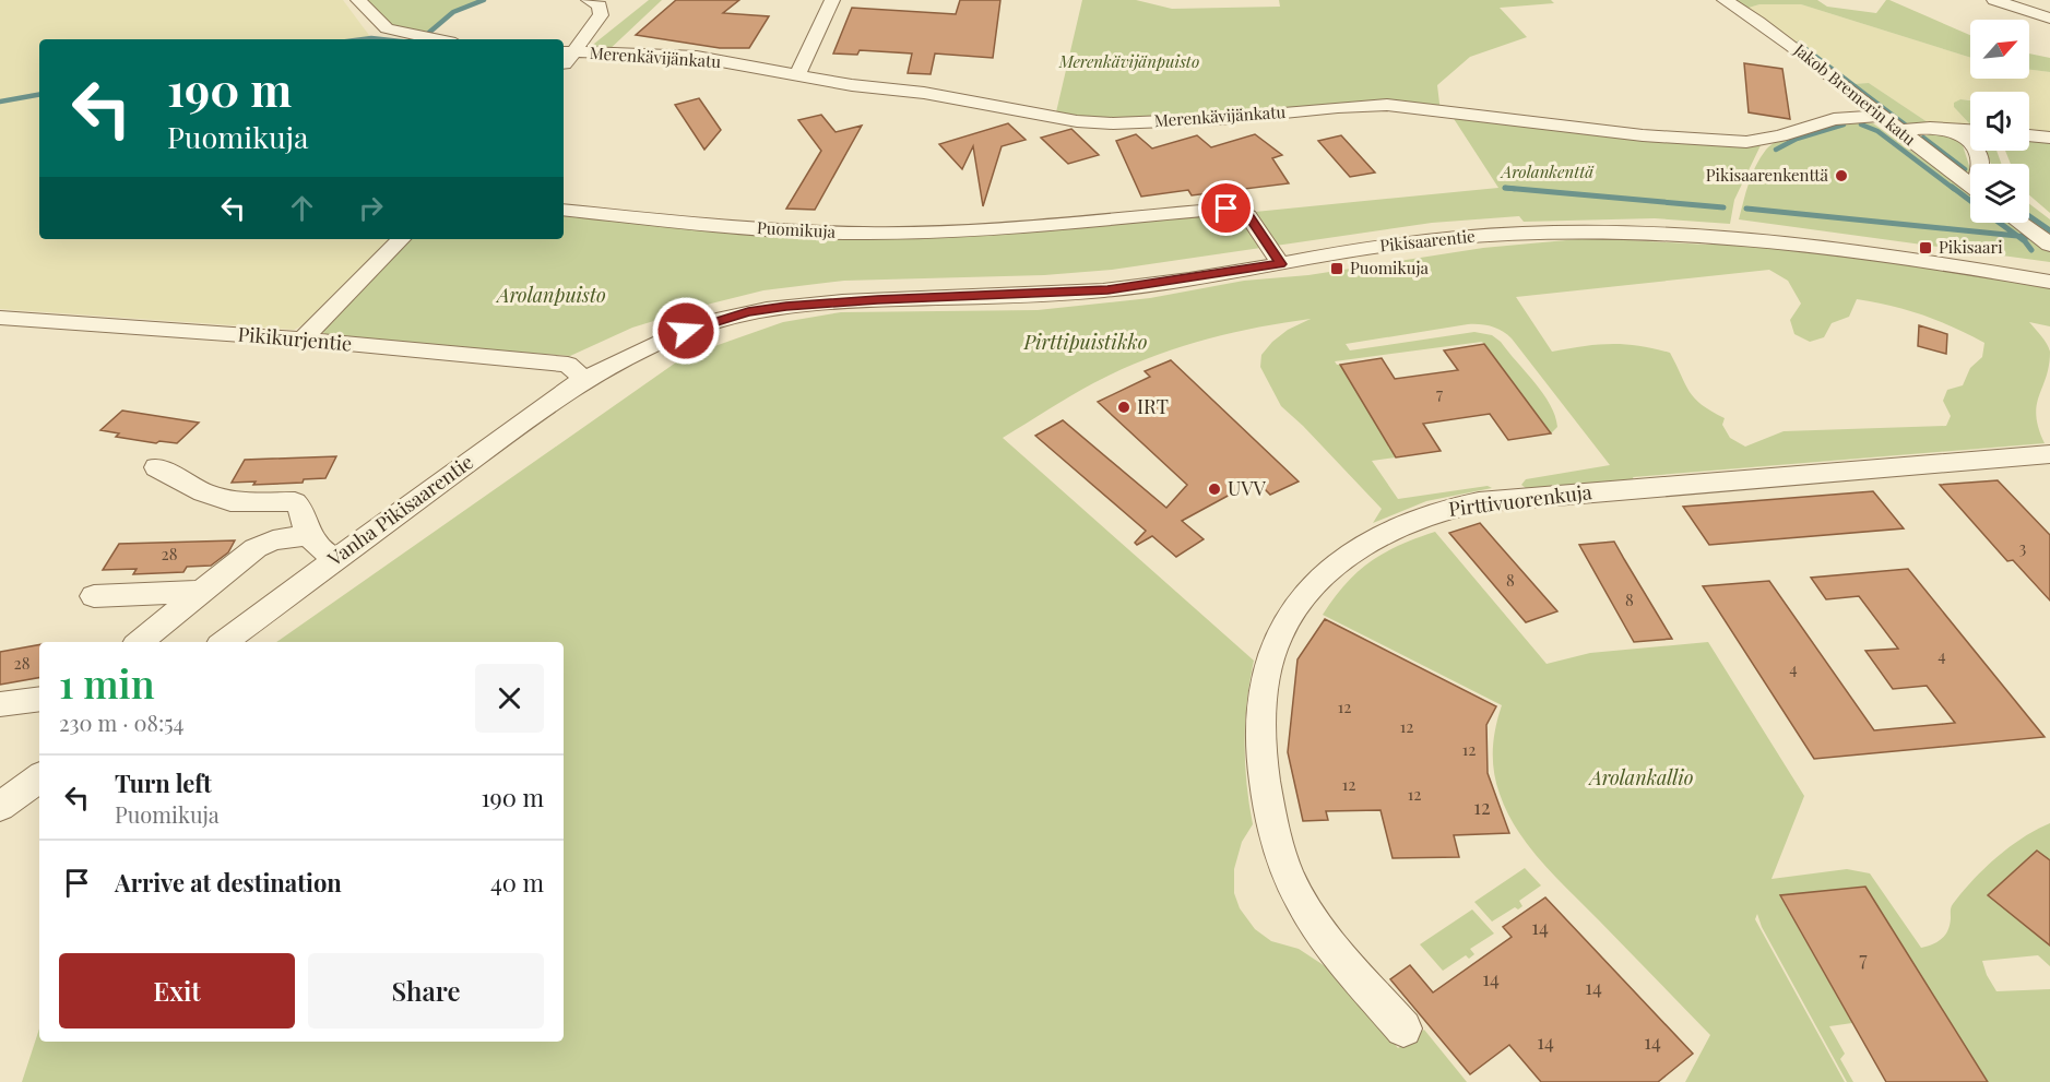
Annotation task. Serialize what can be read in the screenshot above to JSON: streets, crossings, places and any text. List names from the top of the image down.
{
  "streets": {
    "street": [
      "Merenkävijänkatu",
      "Jakob Bremerin katu",
      "Puomikuja",
      "Pikisaarentie",
      "Pikikurjentie",
      "Pirttivuorenkuja",
      "Vanha Pikisaarentie"
    ]
  },
  "crossings": [
    ["Merenkävijänkatu", "Jakob Bremerin katu"],
    ["Puomikuja", "Pikisaarentie"],
    ["Pikisaarentie", "Pikikurjentie"],
    ["Pikisaarentie", "Vanha Pikisaarentie"],
    ["Pikikurjentie", "Vanha Pikisaarentie"]
  ],
  "parks": [
    "Merenkävijänpuisto",
    "Arolankenttä",
    "Arolanpuisto",
    "Pirttipuistikko",
    "Arolankallio"
  ],
  "places": {
    "other": ["Pikisaarenkenttä", "IRT", "UVV"],
    "transit": ["Pikisaari", "Puomikuja"]
  },
  "house_numbers": [
    "7",
    "3",
    "28",
    "8",
    "8",
    "4",
    "28",
    "4",
    "12",
    "12",
    "12",
    "12",
    "12",
    "12",
    "14",
    "7",
    "14",
    "14",
    "14",
    "14"
  ],
  "north": "top right",
  "page": {
    "turn": ["190 m", "Puomikuja"],
    "heading": ["1 min", "230 m · 08:54"],
    "list": [
      {
        "name": "Turn left",
        "note": "Puomikuja",
        "value": "190 m"
      },
      {
        "name": "Arrive at destination",
        "value": "40 m"
      }
    ],
    "buttons": ["Exit", "Share"]
  }
}
